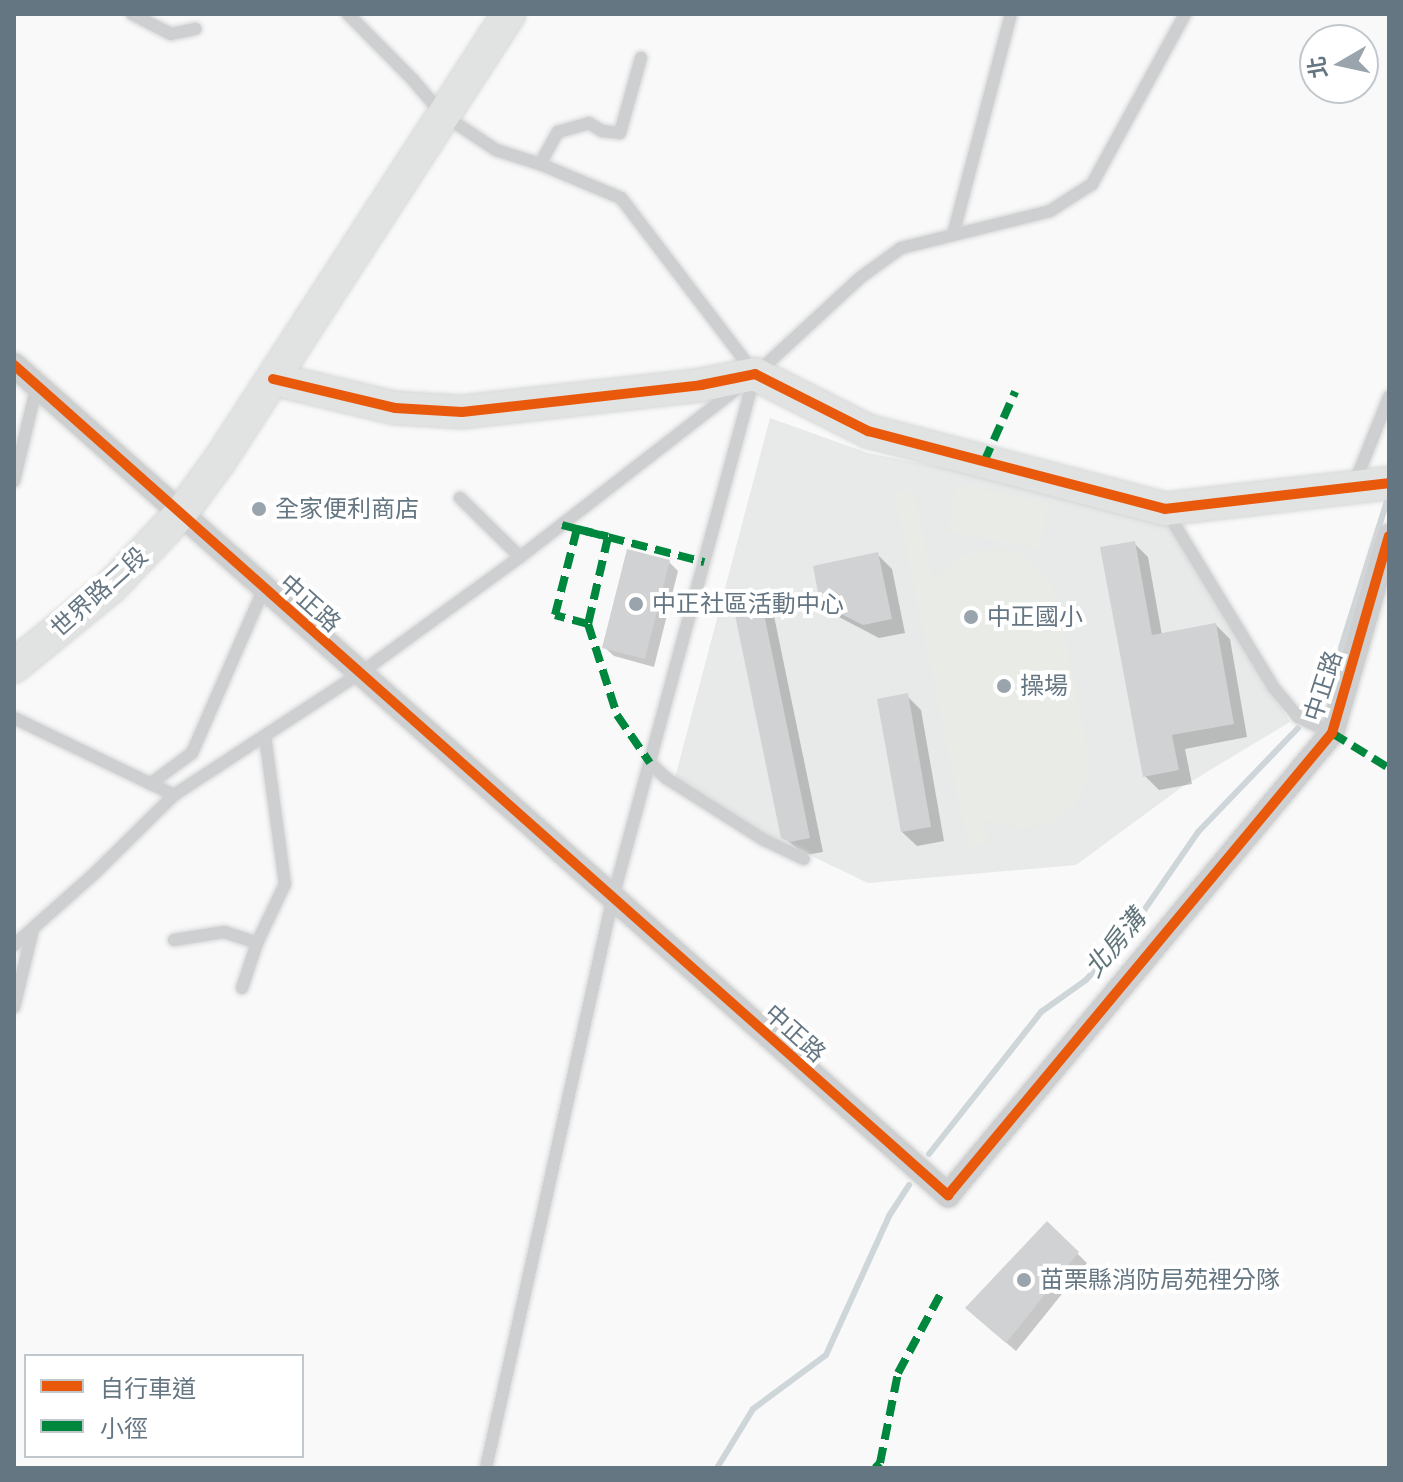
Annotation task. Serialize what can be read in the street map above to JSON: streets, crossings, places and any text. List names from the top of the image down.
{
  "streets": {
    "street": ["世界路二段", "中正路"]
  },
  "crossings": [
    ["世界路二段", "中正路"]
  ],
  "water": ["北房溝"],
  "places": [
    "全家便利商店",
    "中正社區活動中心",
    "中正國小",
    "操場",
    "苗栗縣消防局苑裡分隊"
  ],
  "legend": ["自行車道", "小徑"],
  "north": "left"
}
